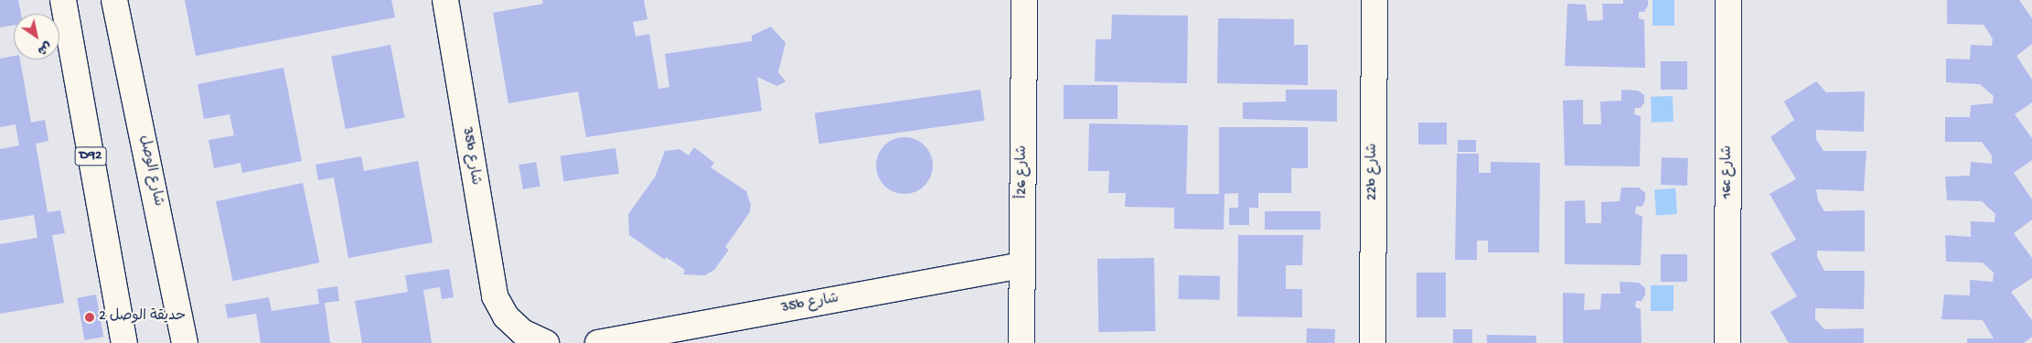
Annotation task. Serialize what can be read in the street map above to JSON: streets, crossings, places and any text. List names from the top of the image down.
{
  "streets": {
    "street": [
      "D92",
      "35b شارع",
      "شارع الوصل",
      "شارع 26أ",
      "22b شارع",
      "16c شارع"
    ]
  },
  "crossings": [
    ["35b شارع", "شارع 26أ"]
  ],
  "places": ["حديقة الوصل 2"],
  "north": "bottom right"
}
